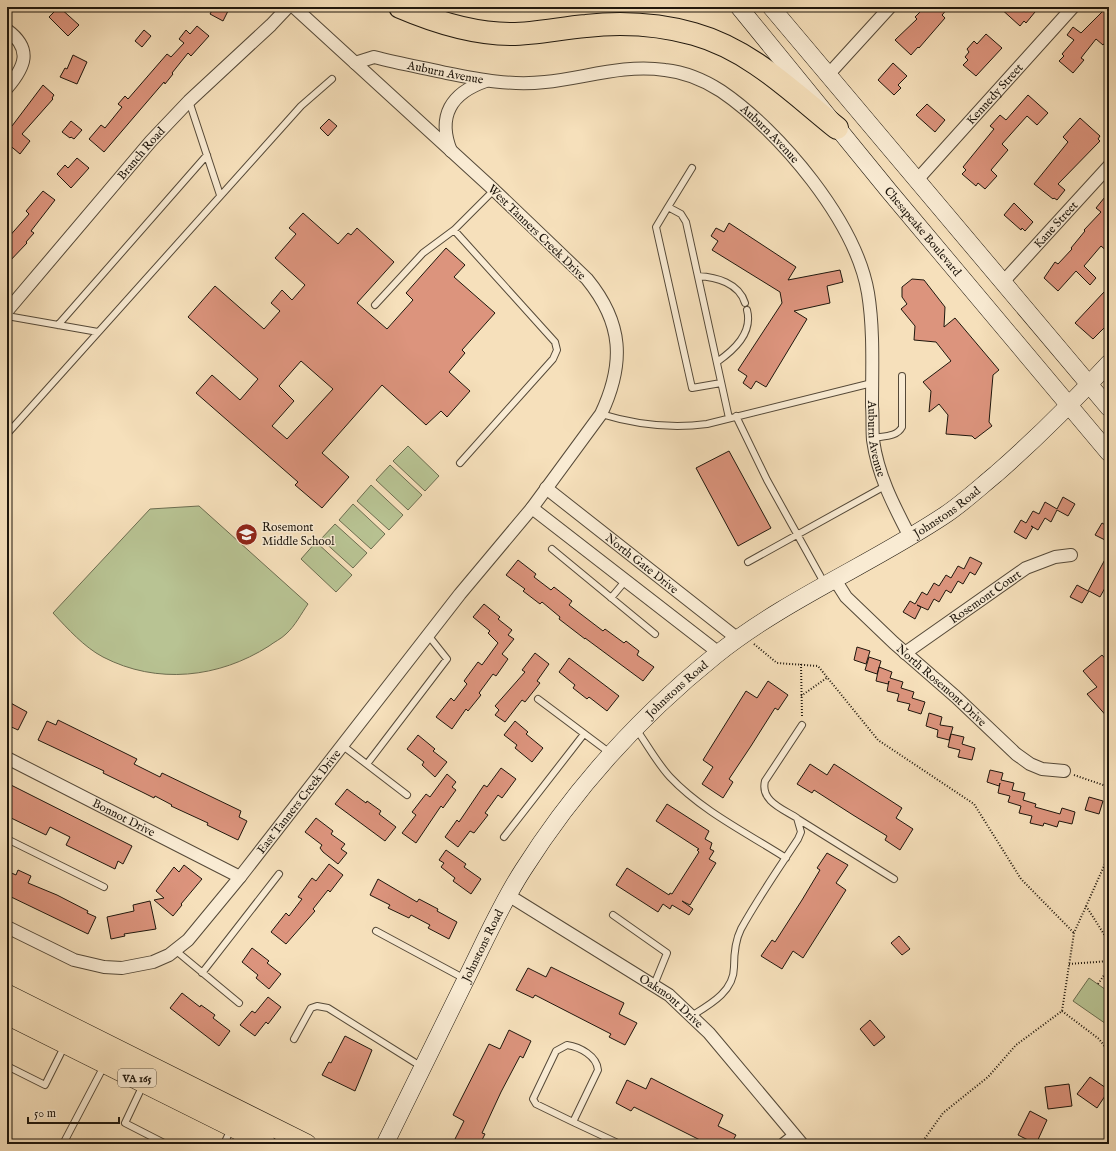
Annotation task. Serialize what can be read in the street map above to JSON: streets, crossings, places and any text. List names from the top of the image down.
{
  "streets": {
    "main road": ["Chesapeake Boulevard", "Johnstons Road", "VA 165"],
    "street": [
      "Auburn Avenue",
      "Kennedy Street",
      "Branch Road",
      "Kane Street",
      "West Tanners Creek Drive",
      "North Gate Drive",
      "Rosemont Court",
      "North Rosemont Drive",
      "East Tanners Creek Drive",
      "Bonnot Drive",
      "Oakmont Drive"
    ]
  },
  "crossings": [
    ["Auburn Avenue", "West Tanners Creek Drive"],
    ["Auburn Avenue", "Johnstons Road"],
    ["Chesapeake Boulevard", "Johnstons Road"],
    ["West Tanners Creek Drive", "North Gate Drive"],
    ["West Tanners Creek Drive", "East Tanners Creek Drive"],
    ["Johnstons Road", "North Gate Drive"],
    ["Johnstons Road", "North Rosemont Drive"],
    ["Johnstons Road", "Oakmont Drive"],
    ["North Gate Drive", "East Tanners Creek Drive"],
    ["Rosemont Court", "North Rosemont Drive"],
    ["East Tanners Creek Drive", "Bonnot Drive"]
  ],
  "places": {
    "school or university": ["Rosemont Middle School"]
  },
  "scale_bar": "50 m"
}
